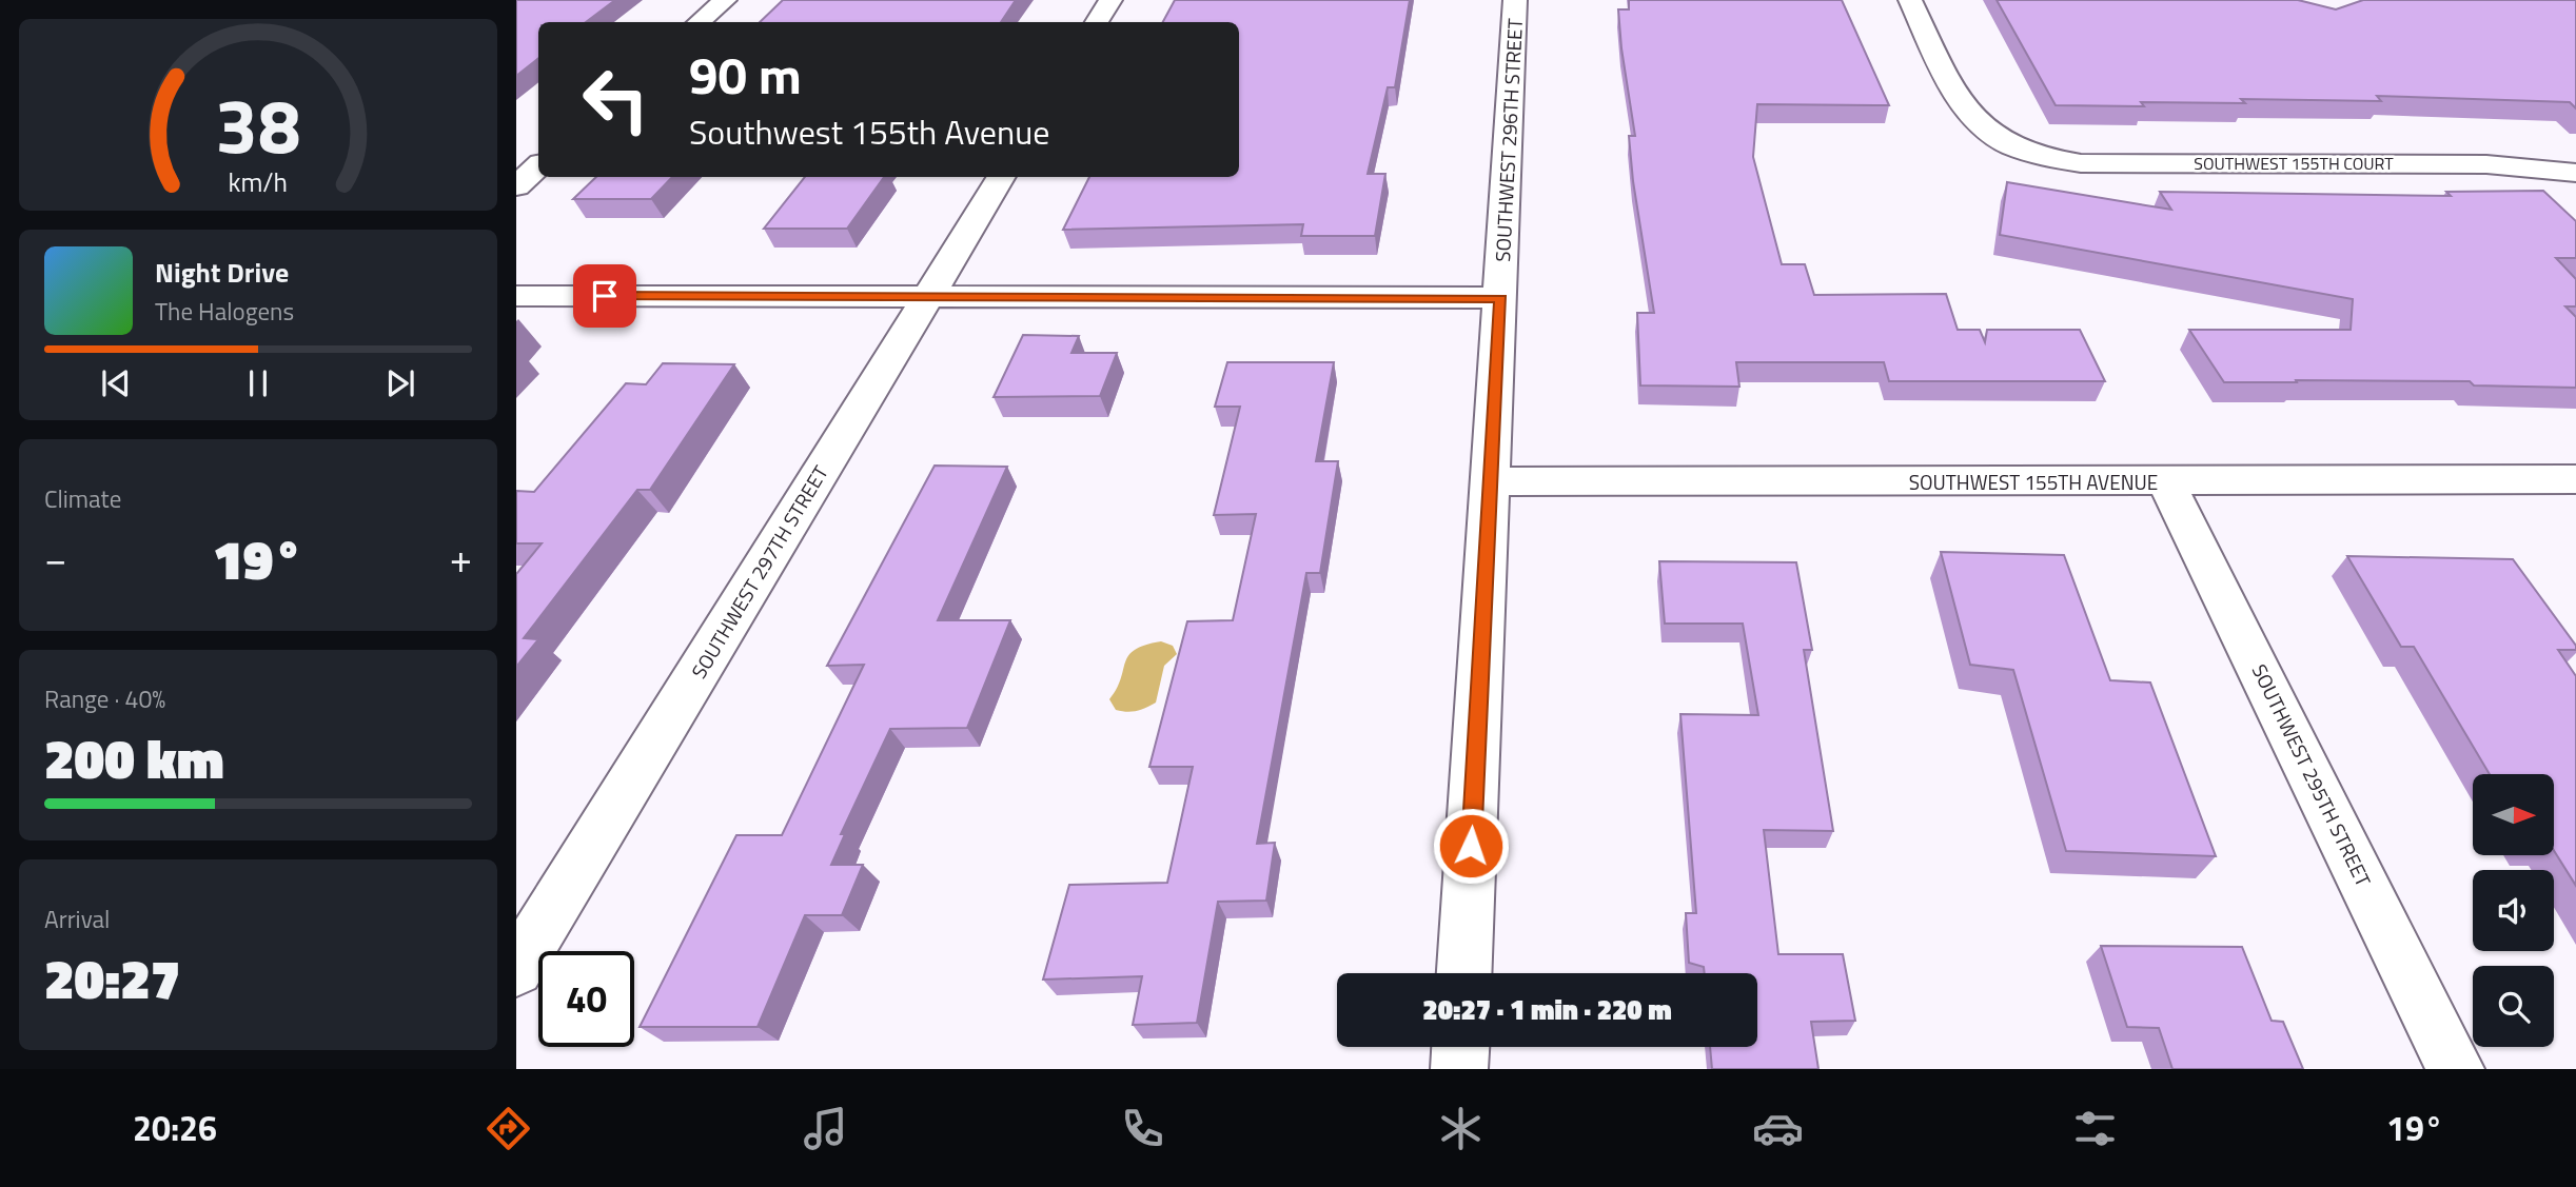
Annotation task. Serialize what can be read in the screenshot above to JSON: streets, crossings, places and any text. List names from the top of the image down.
{
  "streets": {
    "street": [
      "SOUTHWEST 296TH STREET",
      "SOUTHWEST 155TH COURT",
      "SOUTHWEST 155TH AVENUE",
      "SOUTHWEST 297TH STREET",
      "SOUTHWEST 295TH STREET"
    ]
  },
  "crossings": [
    ["SOUTHWEST 296TH STREET", "SOUTHWEST 155TH AVENUE"],
    ["SOUTHWEST 155TH AVENUE", "SOUTHWEST 295TH STREET"]
  ],
  "north": "right",
  "page": {
    "turn": ["90 m", "Southwest 155th Avenue"],
    "song": ["Night Drive", "The Halogens"],
    "tile": [
      "Climate",
      ["Range · 40%", "200 km"],
      ["Arrival", "20:27"]
    ],
    "heat": ["−", "19°", "+"],
    "limit": "40",
    "trip": "20:27 · 1 min · 220 m",
    "tabs": ["20:26", "19°"],
    "gauge": ["38", "km/h"]
  }
}
